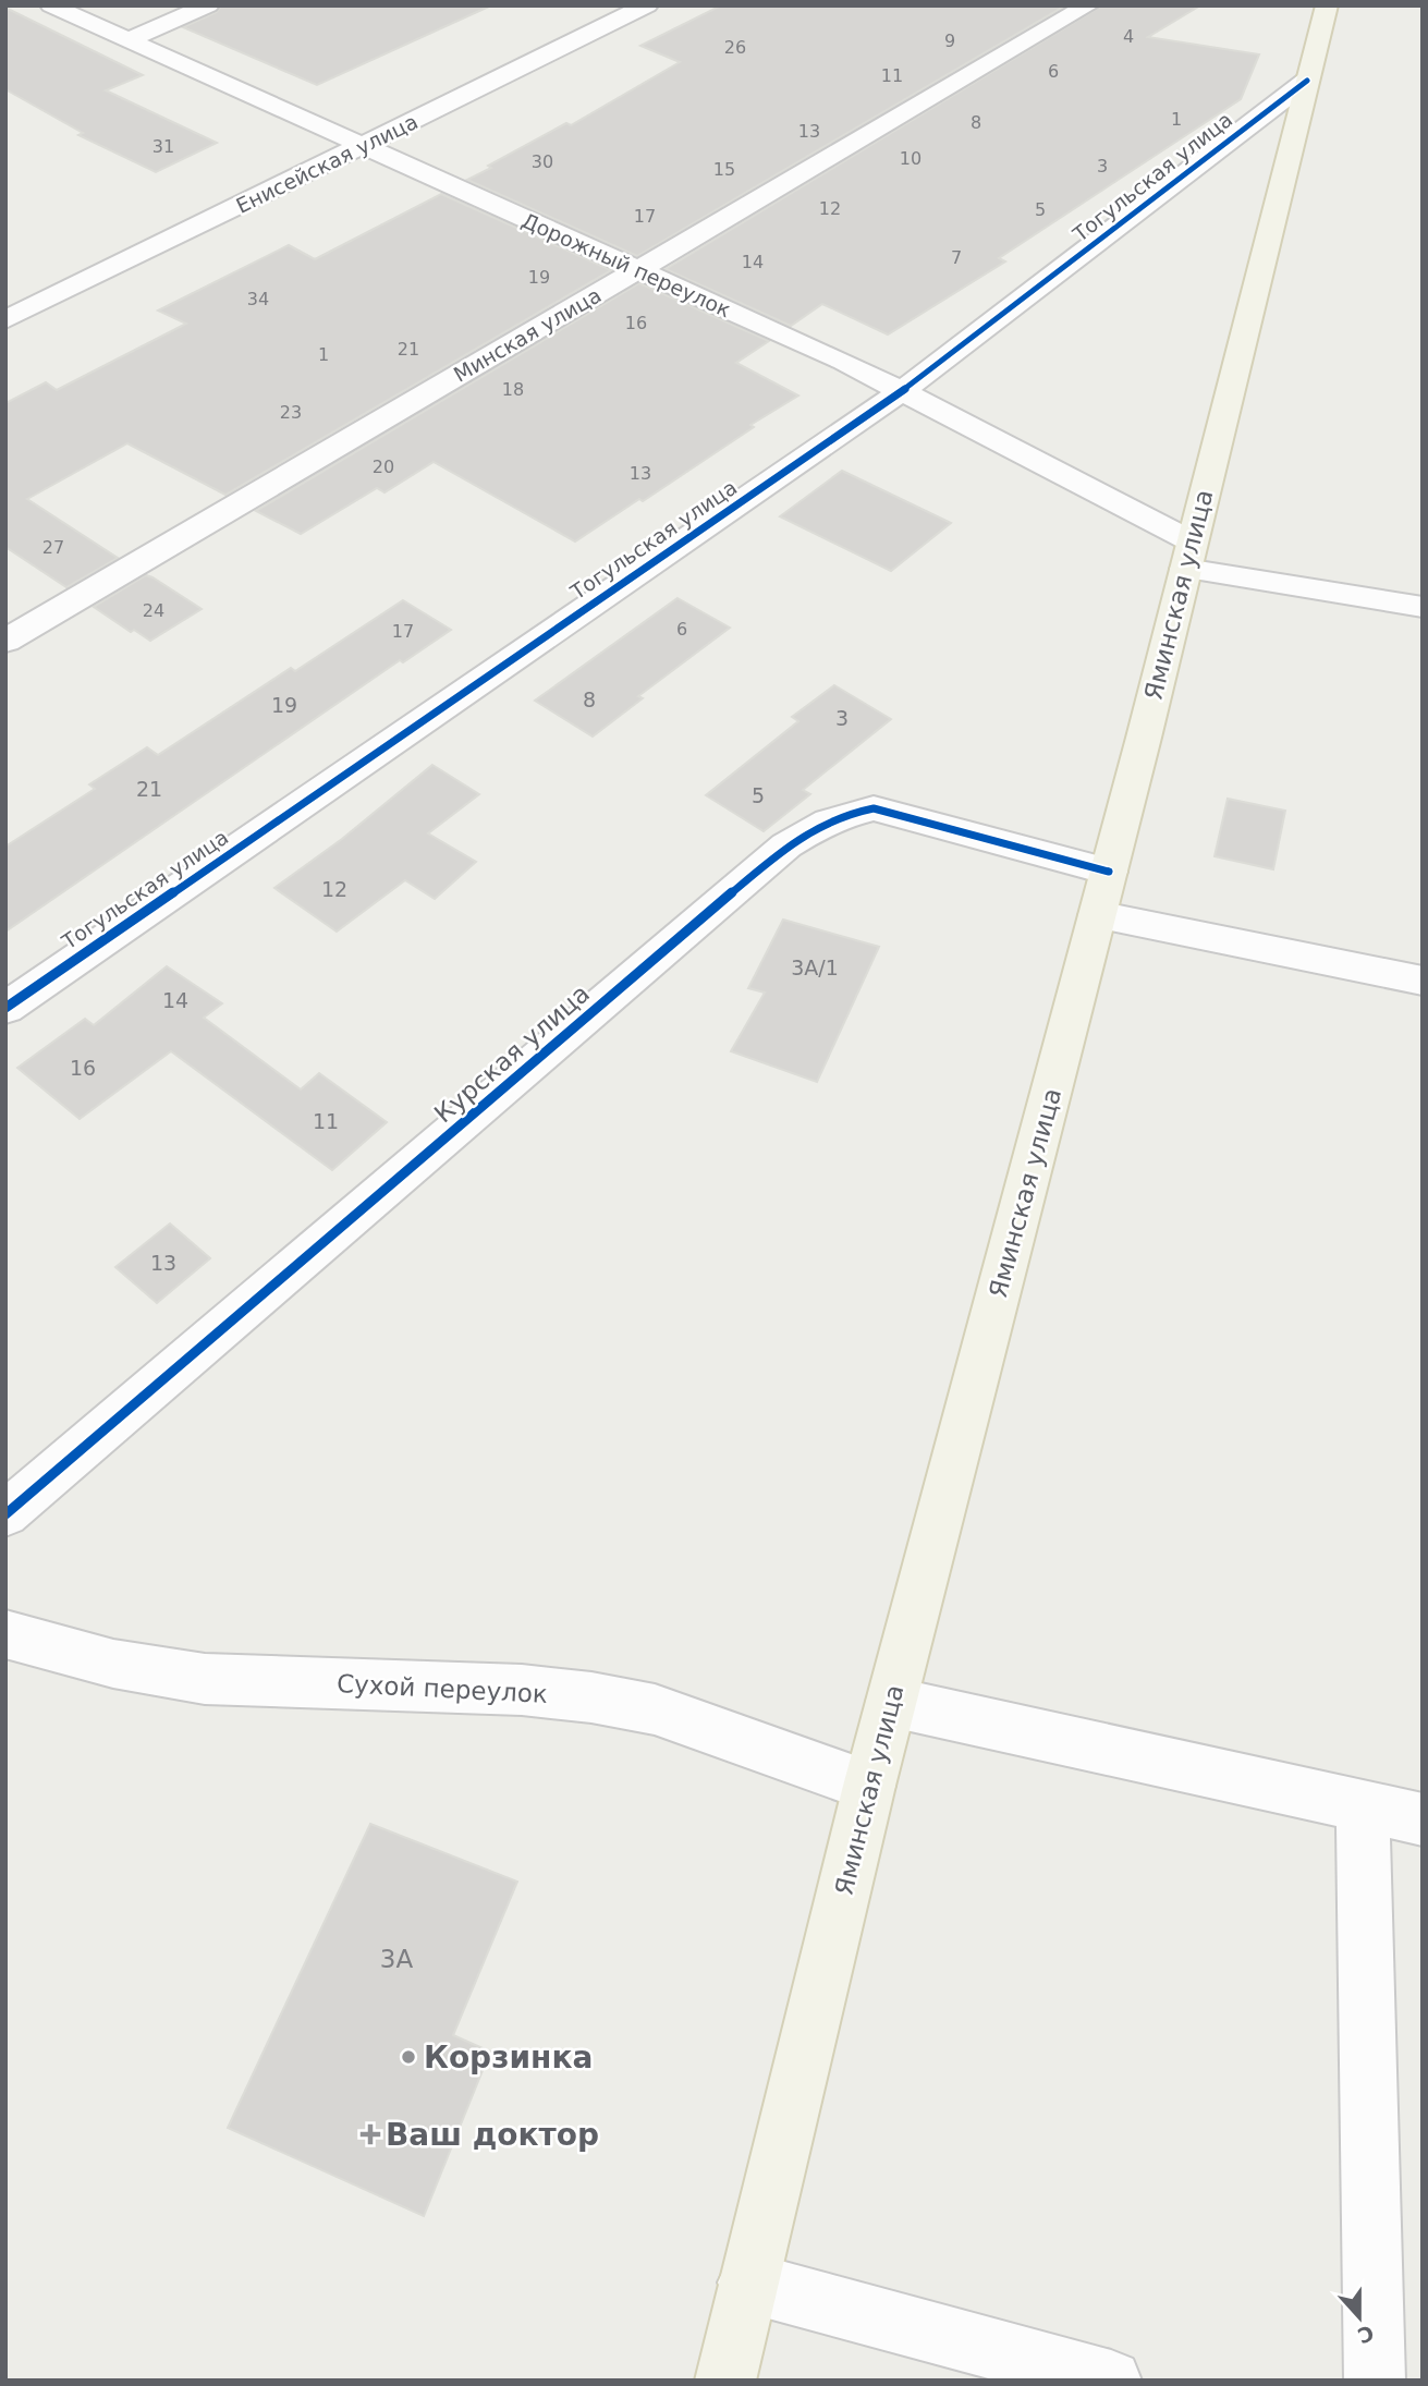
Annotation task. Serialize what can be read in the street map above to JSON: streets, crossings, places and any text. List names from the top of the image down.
{
  "streets": {
    "main road": ["Яминская улица"],
    "street": [
      "Енисейская улица",
      "Тогульская улица",
      "Дорожный переулок",
      "Минская улица",
      "Курская улица",
      "Сухой переулок"
    ]
  },
  "crossings": [
    ["Енисейская улица", "Дорожный переулок"],
    ["Тогульская улица", "Дорожный переулок"],
    ["Тогульская улица", "Яминская улица"],
    ["Дорожный переулок", "Минская улица"],
    ["Дорожный переулок", "Яминская улица"],
    ["Яминская улица", "Курская улица"],
    ["Яминская улица", "Сухой переулок"]
  ],
  "places": {
    "other": ["Корзинка"],
    "health": ["Ваш доктор"]
  },
  "house_numbers": [
    "4",
    "9",
    "26",
    "6",
    "11",
    "1",
    "8",
    "13",
    "31",
    "10",
    "30",
    "3",
    "15",
    "12",
    "5",
    "17",
    "7",
    "14",
    "19",
    "34",
    "16",
    "21",
    "1",
    "18",
    "23",
    "20",
    "13",
    "27",
    "24",
    "6",
    "17",
    "8",
    "19",
    "3",
    "21",
    "5",
    "12",
    "3А/1",
    "14",
    "16",
    "11",
    "13",
    "3А"
  ],
  "north": "bottom"
}
